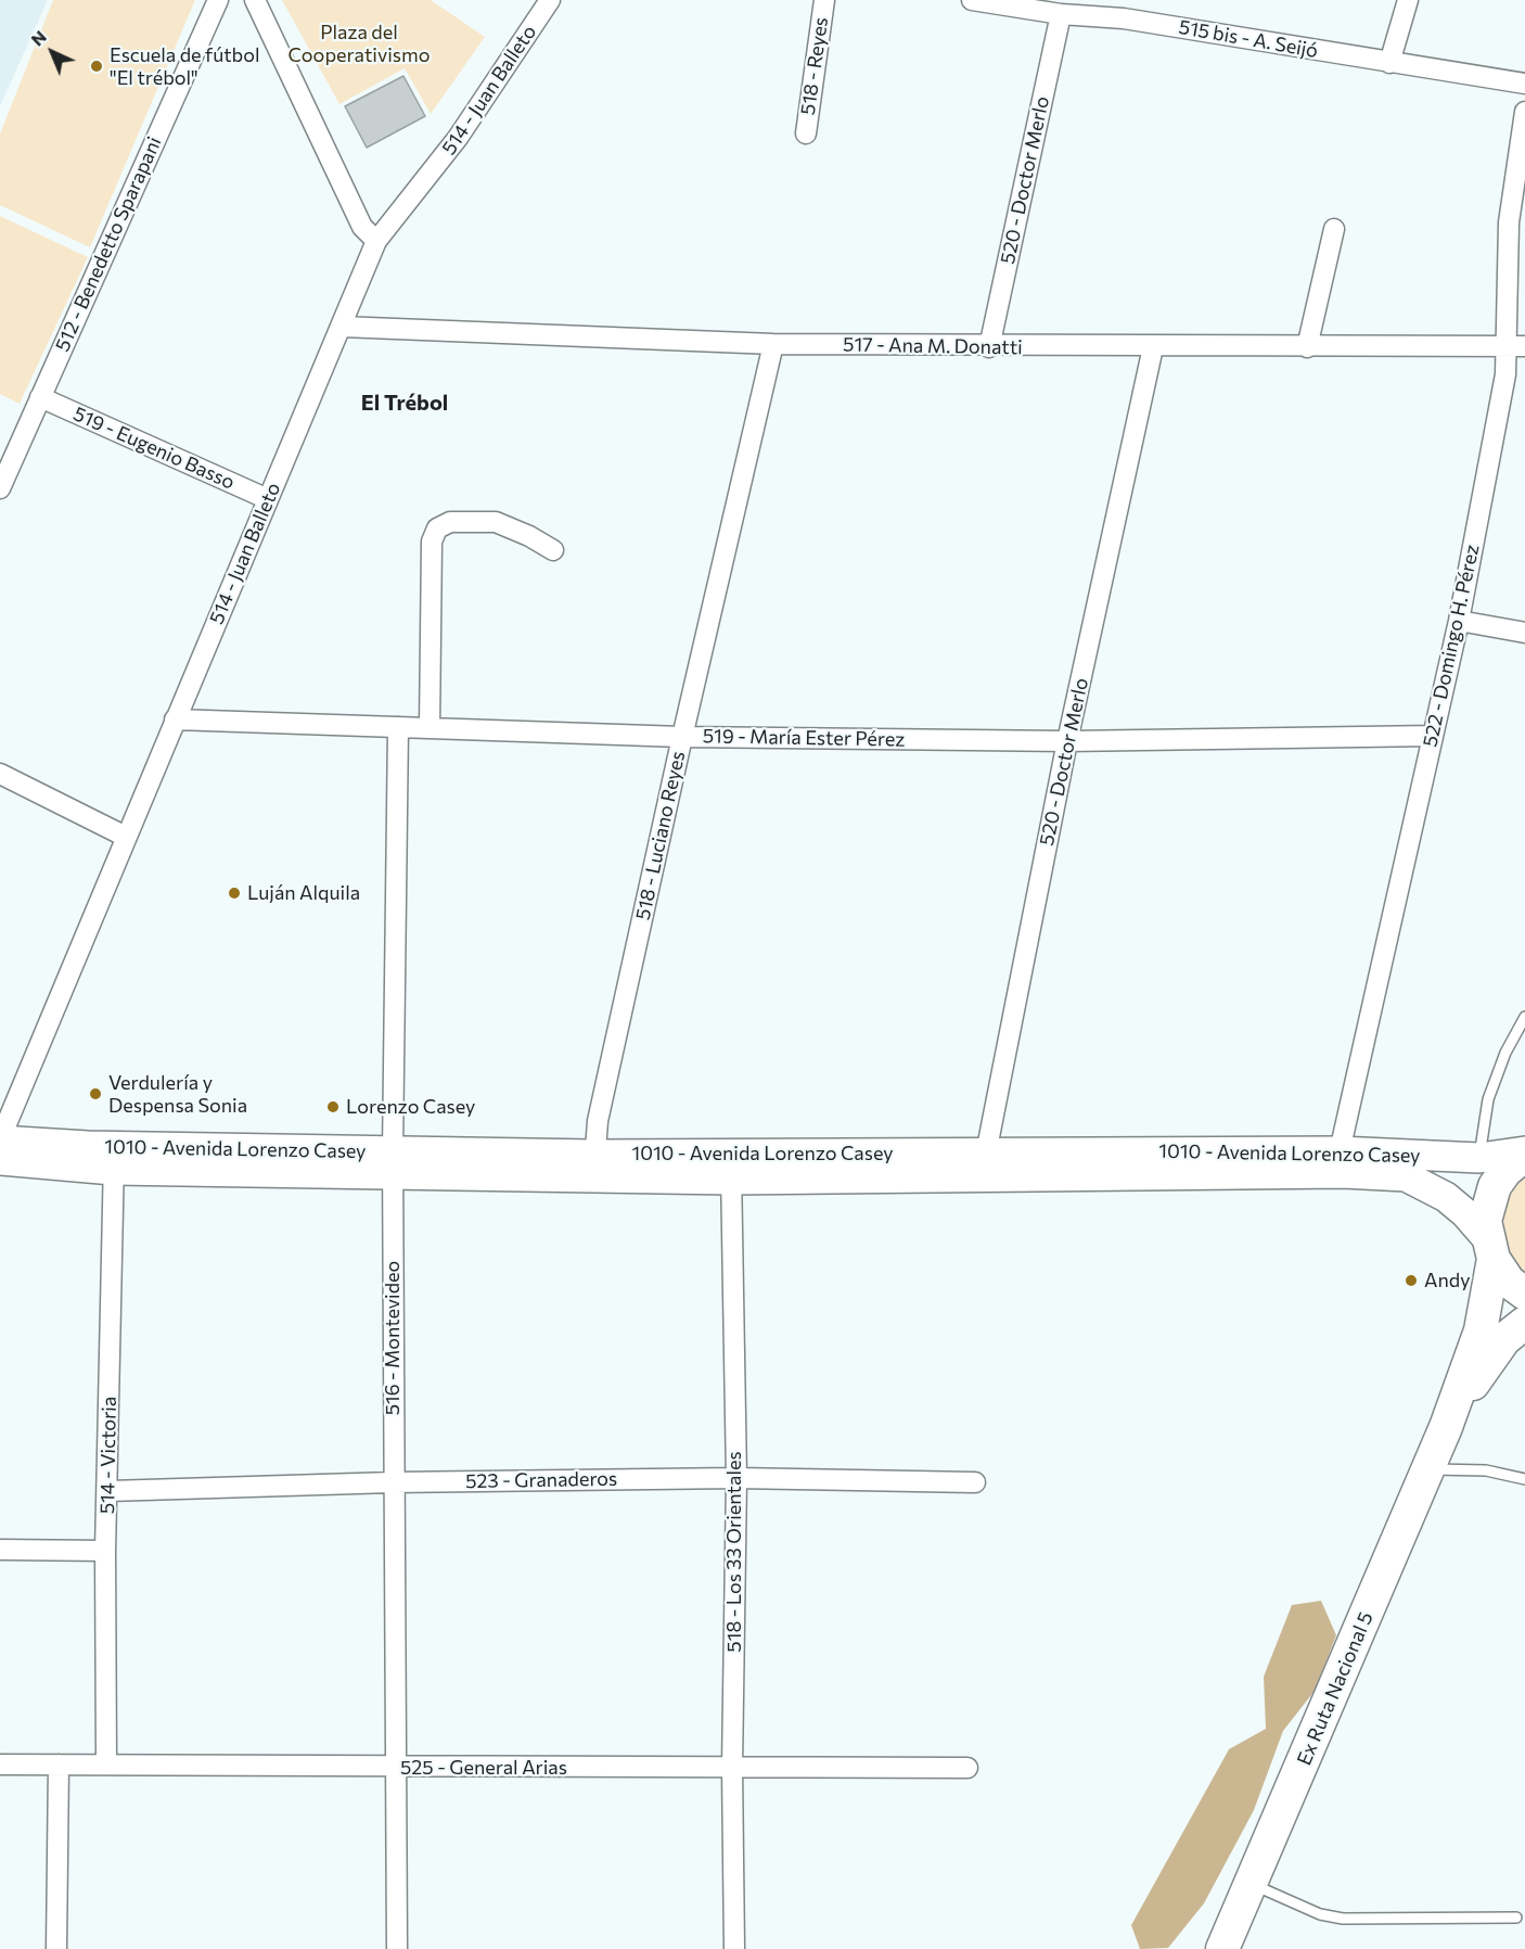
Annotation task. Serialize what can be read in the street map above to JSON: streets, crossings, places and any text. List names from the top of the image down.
{
  "streets": {
    "main road": ["1010 - Avenida Lorenzo Casey", "Ex Ruta Nacional 5"],
    "street": [
      "515 bis - A. Seijó",
      "518 - Reyes",
      "514 - Juan Balleto",
      "520 - Doctor Merlo",
      "512 - Benedetto Sparapani",
      "517 - Ana M. Donatti",
      "519 - Eugenio Basso",
      "522 - Domingo H. Pérez",
      "519 - María Ester Pérez",
      "518 - Luciano Reyes",
      "516 - Montevideo",
      "514 - Victoria",
      "523 - Granaderos",
      "518 - Los 33 Orientales",
      "525 - General Arias"
    ]
  },
  "crossings": [
    ["515 bis - A. Seijó", "520 - Doctor Merlo"],
    ["514 - Juan Balleto", "517 - Ana M. Donatti"],
    ["514 - Juan Balleto", "519 - Eugenio Basso"],
    ["514 - Juan Balleto", "519 - María Ester Pérez"],
    ["514 - Juan Balleto", "1010 - Avenida Lorenzo Casey"],
    ["520 - Doctor Merlo", "517 - Ana M. Donatti"],
    ["520 - Doctor Merlo", "519 - María Ester Pérez"],
    ["520 - Doctor Merlo", "1010 - Avenida Lorenzo Casey"],
    ["512 - Benedetto Sparapani", "519 - Eugenio Basso"],
    ["517 - Ana M. Donatti", "522 - Domingo H. Pérez"],
    ["517 - Ana M. Donatti", "518 - Luciano Reyes"],
    ["522 - Domingo H. Pérez", "519 - María Ester Pérez"],
    ["522 - Domingo H. Pérez", "1010 - Avenida Lorenzo Casey"],
    ["519 - María Ester Pérez", "518 - Luciano Reyes"],
    ["519 - María Ester Pérez", "516 - Montevideo"],
    ["518 - Luciano Reyes", "1010 - Avenida Lorenzo Casey"],
    ["1010 - Avenida Lorenzo Casey", "516 - Montevideo"],
    ["1010 - Avenida Lorenzo Casey", "514 - Victoria"],
    ["1010 - Avenida Lorenzo Casey", "518 - Los 33 Orientales"],
    ["1010 - Avenida Lorenzo Casey", "Ex Ruta Nacional 5"],
    ["516 - Montevideo", "523 - Granaderos"],
    ["516 - Montevideo", "525 - General Arias"],
    ["514 - Victoria", "523 - Granaderos"],
    ["514 - Victoria", "525 - General Arias"],
    ["523 - Granaderos", "518 - Los 33 Orientales"],
    ["518 - Los 33 Orientales", "525 - General Arias"]
  ],
  "districts": ["El Trébol"],
  "parks": ["Plaza del Cooperativismo"],
  "places": [
    "Escuela de fútbol \"El trébol\"",
    "Luján Alquila",
    "Verdulería y Despensa Sonia",
    "Lorenzo Casey",
    "Andy"
  ],
  "north": "top left"
}
